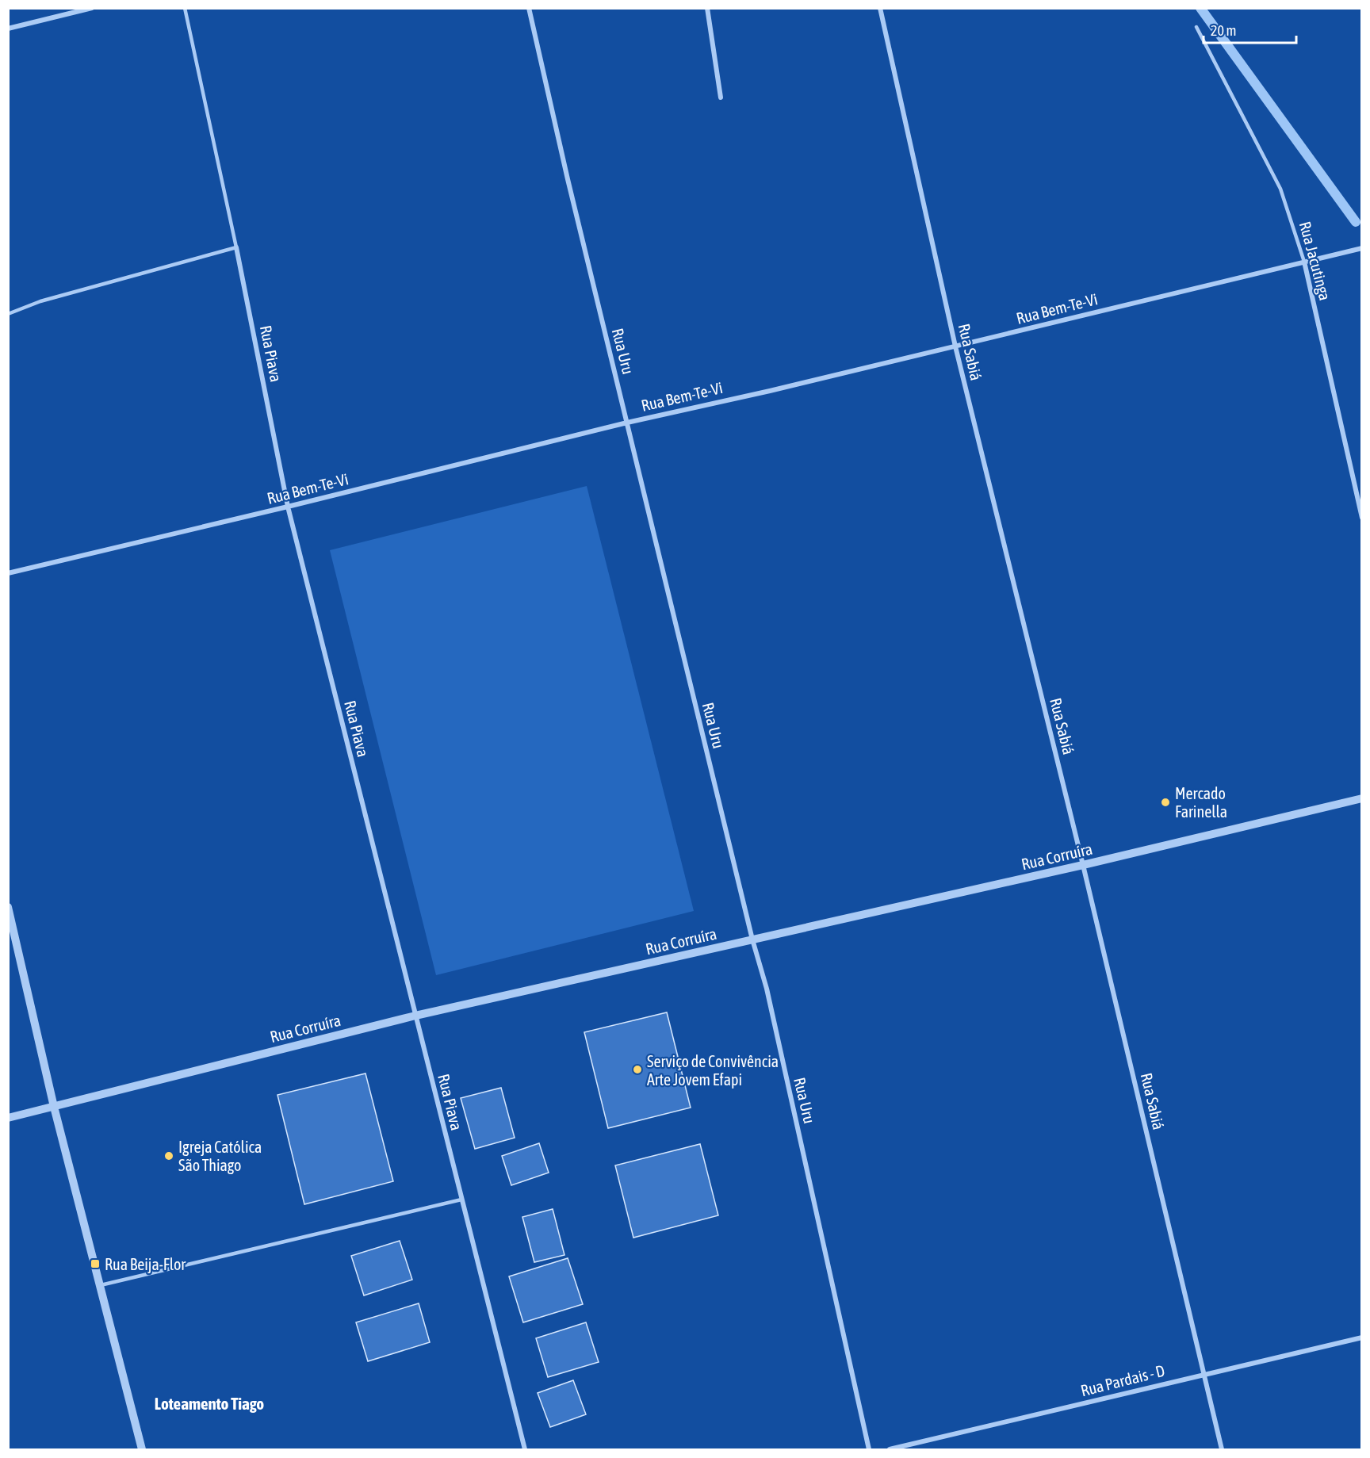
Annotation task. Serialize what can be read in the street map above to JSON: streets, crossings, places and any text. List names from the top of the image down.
{
  "streets": {
    "street": [
      "Rua Jacutinga",
      "Rua Bem-Te-Vi",
      "Rua Uru",
      "Rua Sabiá",
      "Rua Piava",
      "Rua Corruíra",
      "Rua Pardais - D"
    ]
  },
  "crossings": [
    ["Rua Jacutinga", "Rua Bem-Te-Vi"],
    ["Rua Bem-Te-Vi", "Rua Uru"],
    ["Rua Bem-Te-Vi", "Rua Sabiá"],
    ["Rua Bem-Te-Vi", "Rua Piava"],
    ["Rua Uru", "Rua Corruíra"],
    ["Rua Sabiá", "Rua Corruíra"],
    ["Rua Sabiá", "Rua Pardais - D"],
    ["Rua Piava", "Rua Corruíra"]
  ],
  "districts": ["Loteamento Tiago"],
  "places": {
    "other": ["Mercado Farinella", "Serviço de Convivência Arte Jovem Efapi", "Igreja Católica São Thiago"],
    "transit": ["Rua Beija-Flor"]
  },
  "scale_bar": "20 m"
}
